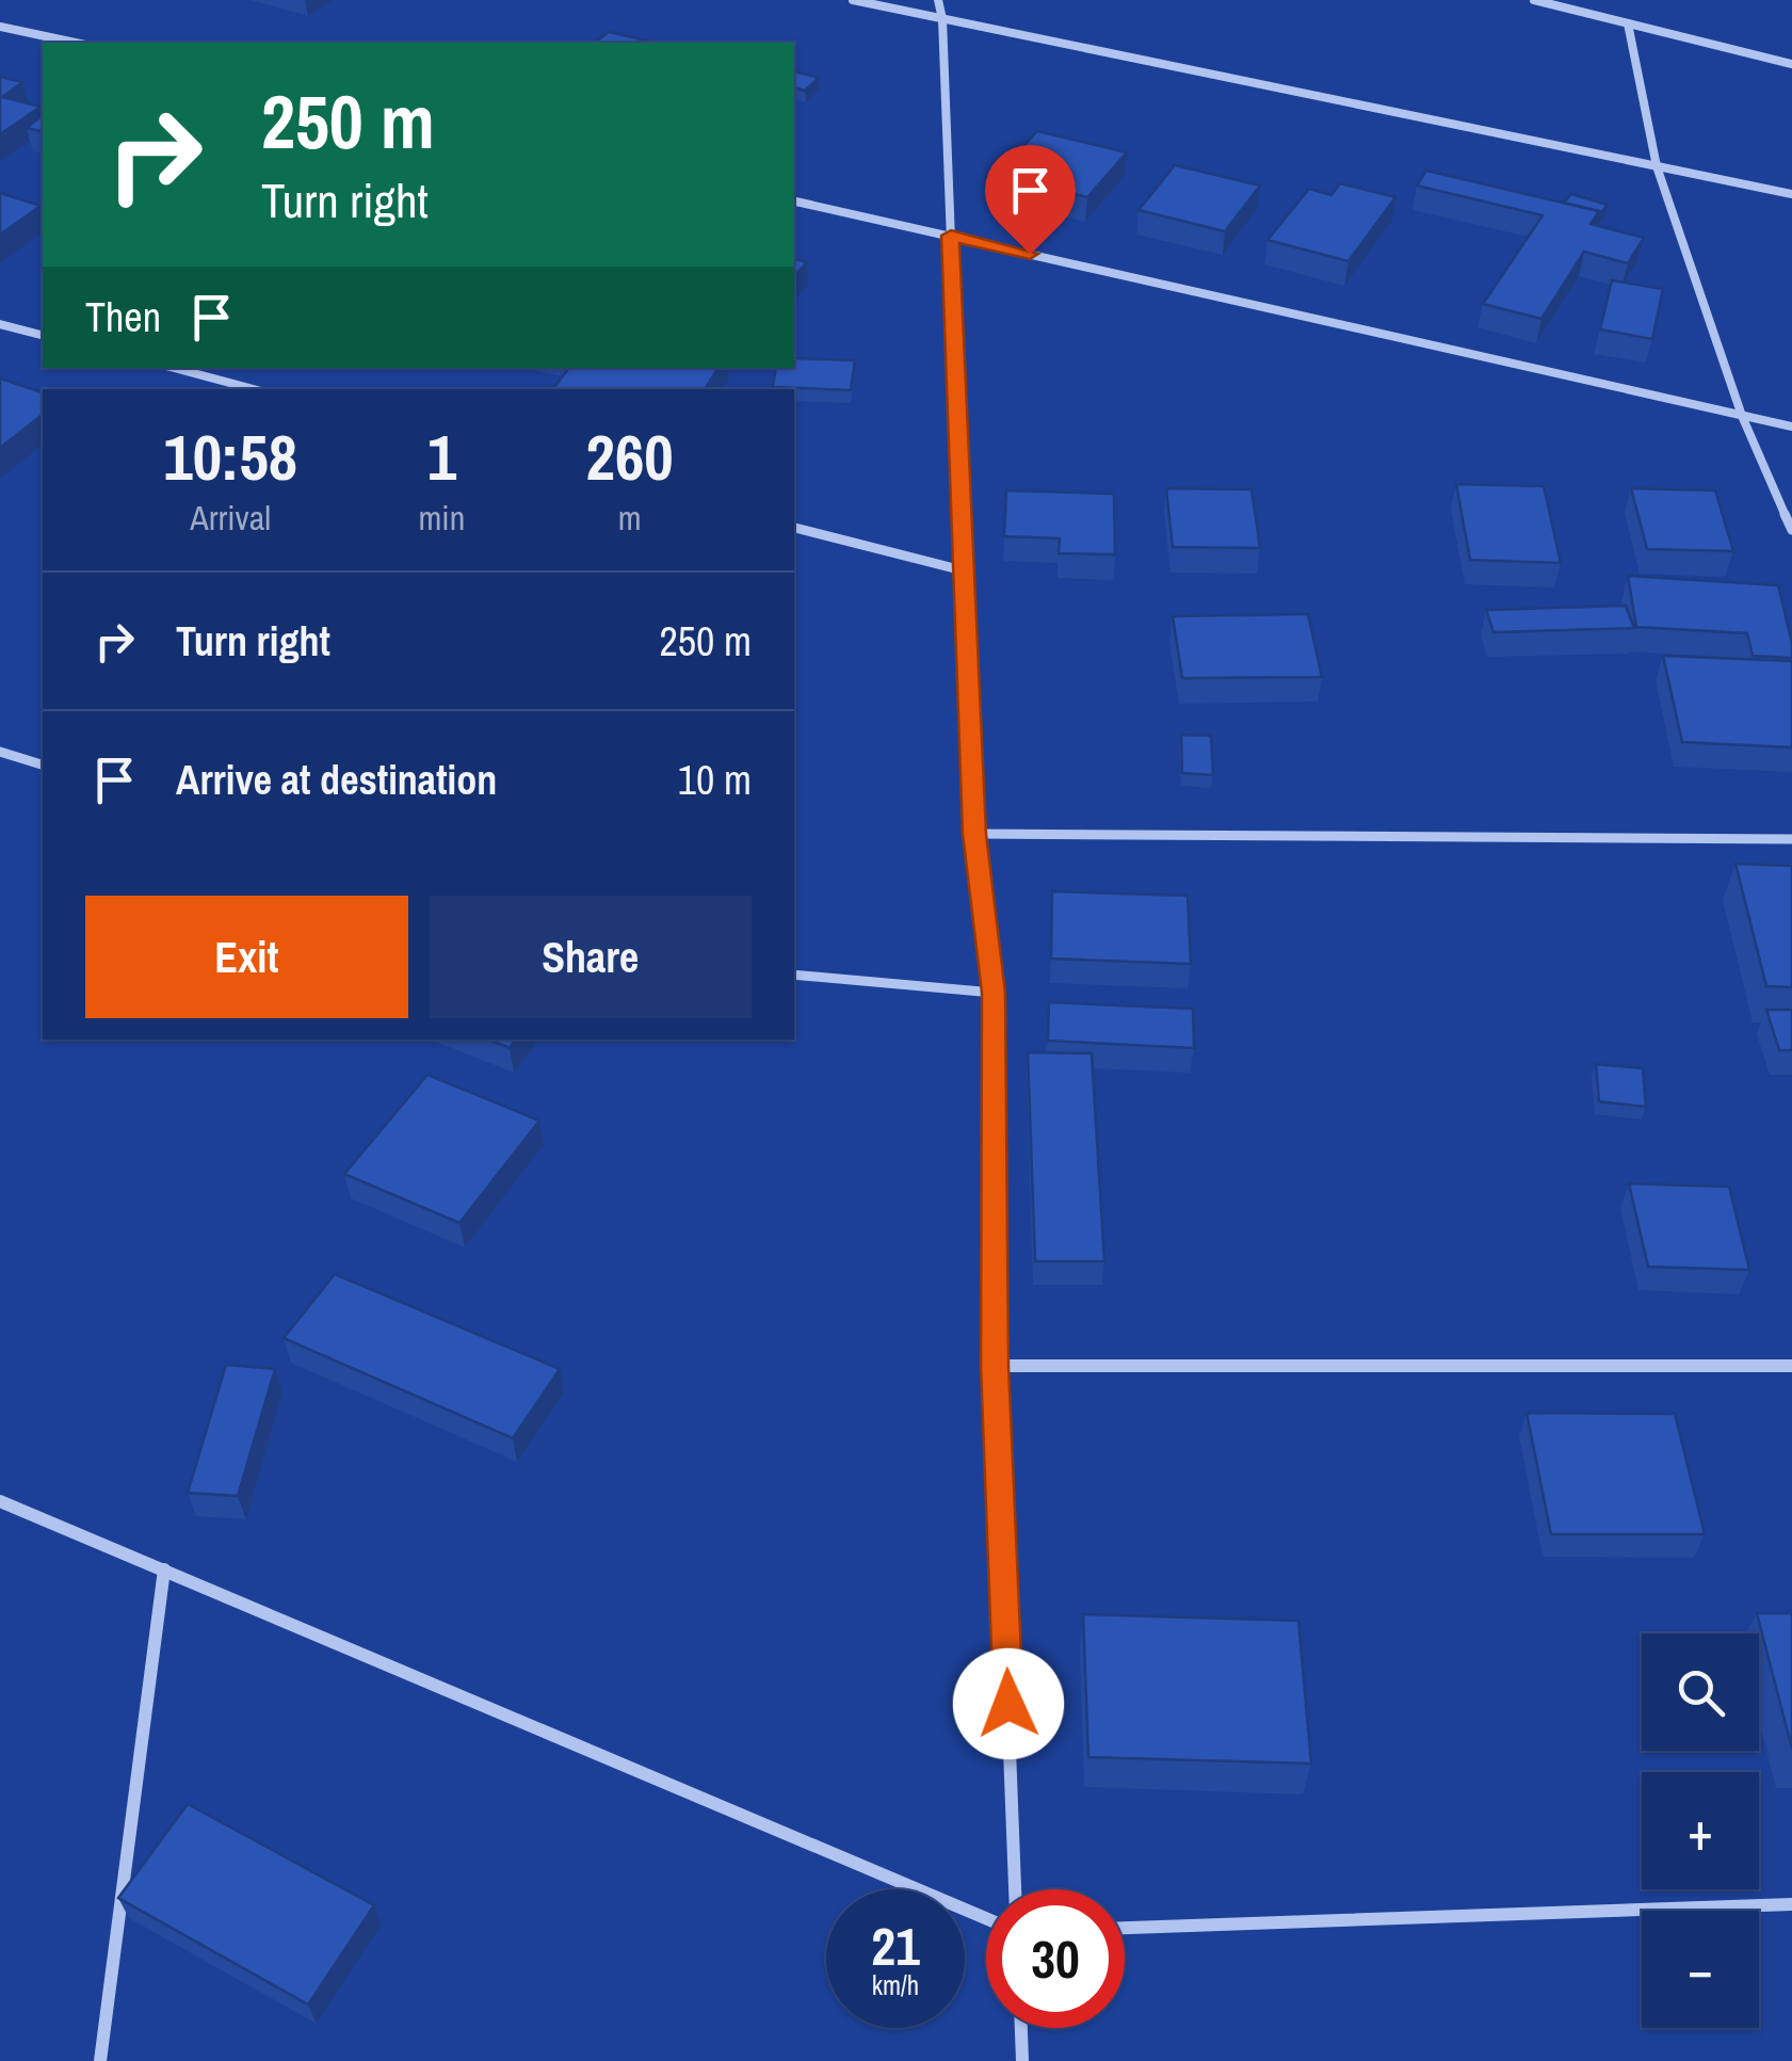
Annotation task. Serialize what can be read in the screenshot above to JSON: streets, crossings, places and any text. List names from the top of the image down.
{
  "page": {
    "turn": ["250 m", "Turn right"],
    "then": "Then",
    "eta": [
      "10:58",
      "Arrival",
      "1",
      "min",
      "260",
      "m"
    ],
    "list": [
      {
        "name": "Turn right",
        "value": "250 m"
      },
      {
        "name": "Arrive at destination",
        "value": "10 m"
      }
    ],
    "buttons": ["Exit", "Share"],
    "map_buttons": ["+", "−"],
    "speed": "21 km/h",
    "limit": "30"
  }
}
